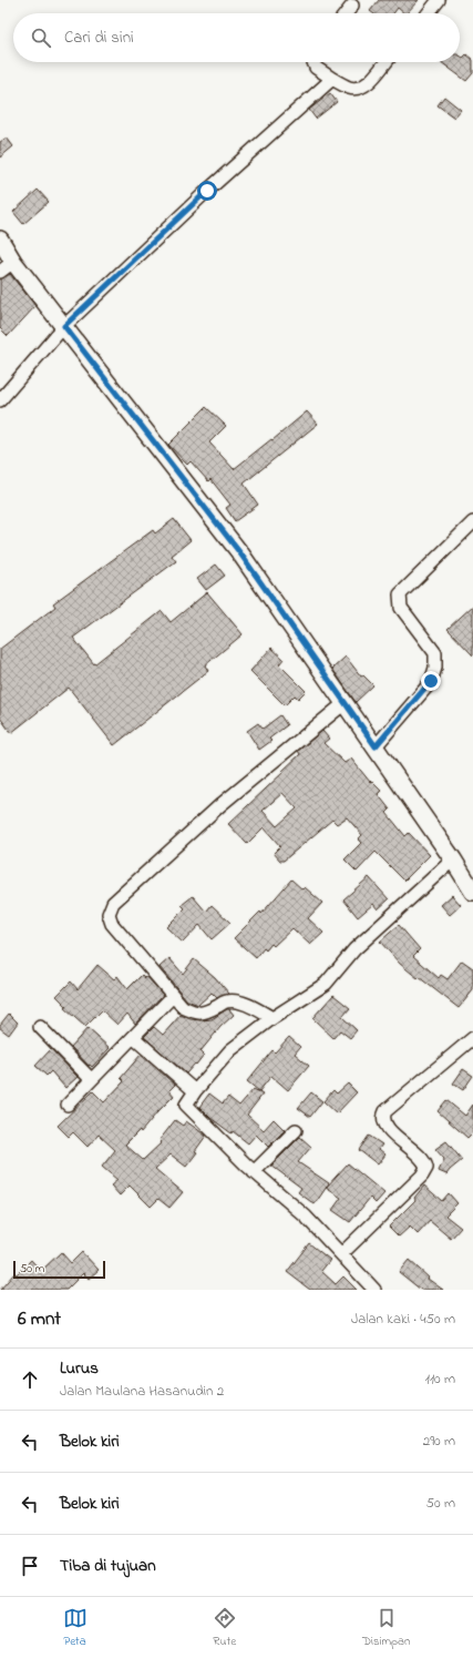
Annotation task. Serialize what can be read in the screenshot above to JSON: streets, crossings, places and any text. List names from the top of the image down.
{
  "scale_bar": "50 m",
  "page": {
    "search": "Cari di sini",
    "scale": "50 m",
    "heading": ["6 mnt", "Jalan kaki · 450 m"],
    "list": [
      ["Lurus", "Jalan Maulana Hasanudin 2", "110 m"],
      ["Belok kiri", "290 m"],
      ["Belok kiri", "50 m"],
      "Tiba di tujuan"
    ],
    "nav": ["Peta", "Rute", "Disimpan"]
  }
}
